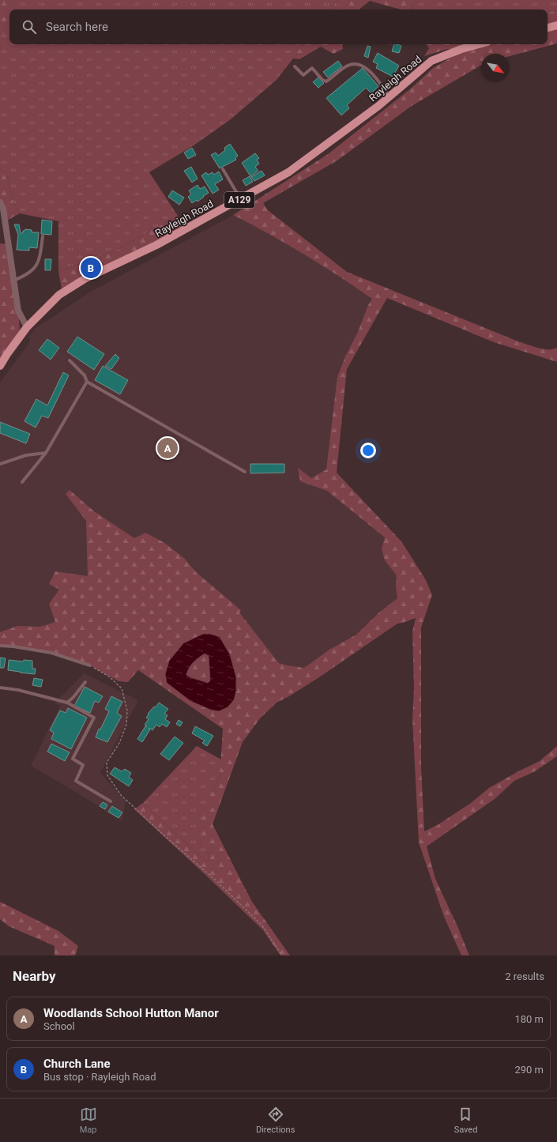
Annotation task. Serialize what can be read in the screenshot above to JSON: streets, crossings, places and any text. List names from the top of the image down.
{
  "streets": {
    "main road": ["Rayleigh Road", "A129"]
  },
  "north": "bottom right",
  "page": {
    "search": "Search here",
    "pins": ["B", "A"],
    "heading": ["Nearby", "2 results"],
    "list": [
      {
        "mark": "A",
        "name": "Woodlands School Hutton Manor",
        "note": "School",
        "value": "180 m"
      },
      {
        "mark": "B",
        "name": "Church Lane",
        "note": "Bus stop · Rayleigh Road",
        "value": "290 m"
      }
    ],
    "nav": ["Map", "Directions", "Saved"]
  }
}
